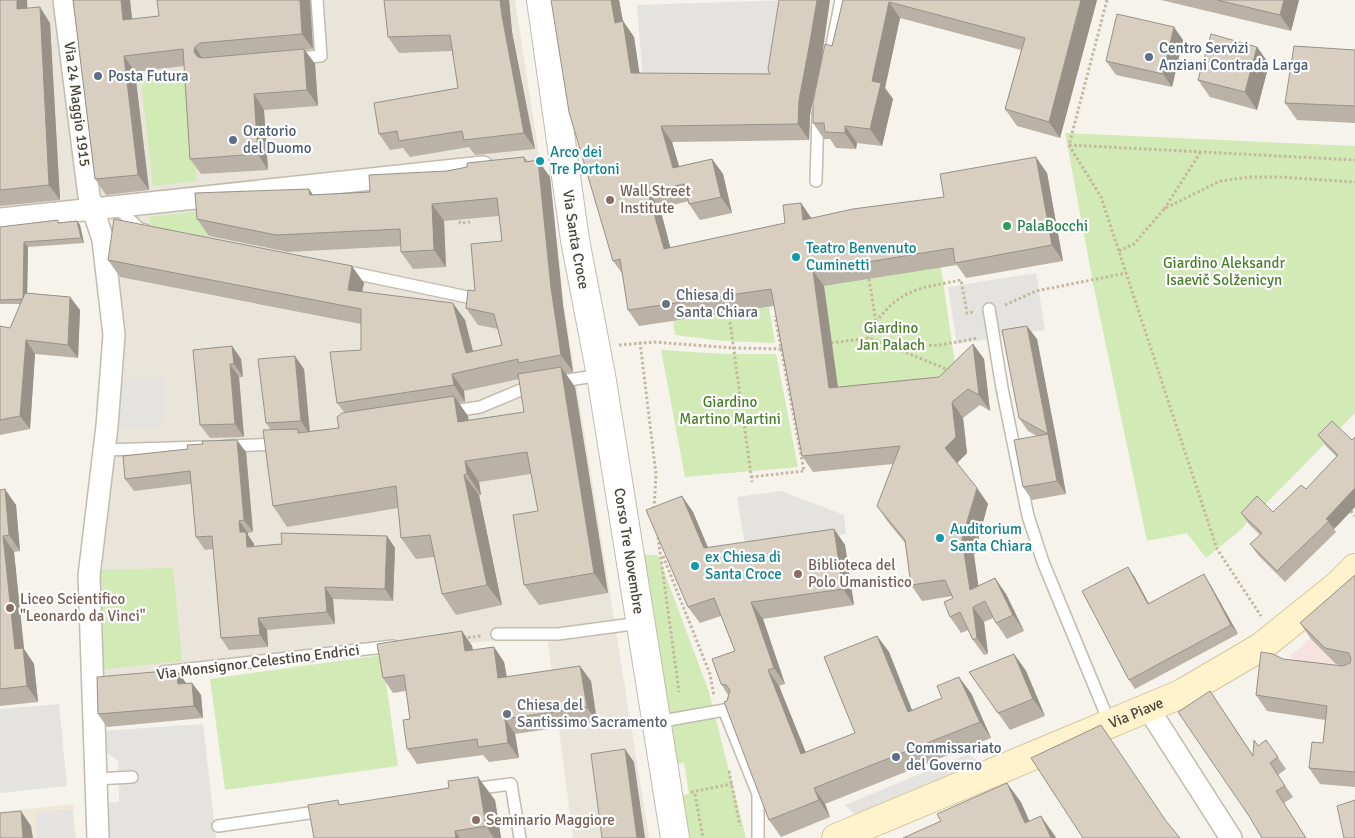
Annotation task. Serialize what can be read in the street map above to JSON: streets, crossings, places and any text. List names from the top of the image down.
{
  "streets": {
    "main road": ["Via Piave"],
    "street": ["Via 24 Maggio 1915", "Via Santa Croce", "Corso Tre Novembre"],
    "lane": ["Via Monsignor Celestino Endrici"]
  },
  "crossings": [
    ["Via Santa Croce", "Corso Tre Novembre"]
  ],
  "parks": ["Giardino Aleksandr Isaevič Solženicyn", "Giardino Jan Palach", "Giardino Martino Martini"],
  "places": [
    "Centro Servizi Anziani Contrada Larga",
    "Posta Futura",
    "Oratorio del Duomo",
    "Arco dei Tre Portoni",
    "Wall Street Institute",
    "PalaBocchi",
    "Teatro Benvenuto Cuminetti",
    "Chiesa di Santa Chiara",
    "Auditorium Santa Chiara",
    "ex Chiesa di Santa Croce",
    "Biblioteca del Polo Umanistico",
    "Liceo Scientifico \"Leonardo da Vinci\"",
    "Chiesa del Santissimo Sacramento",
    "Commissariato del Governo",
    "Seminario Maggiore"
  ]
}
